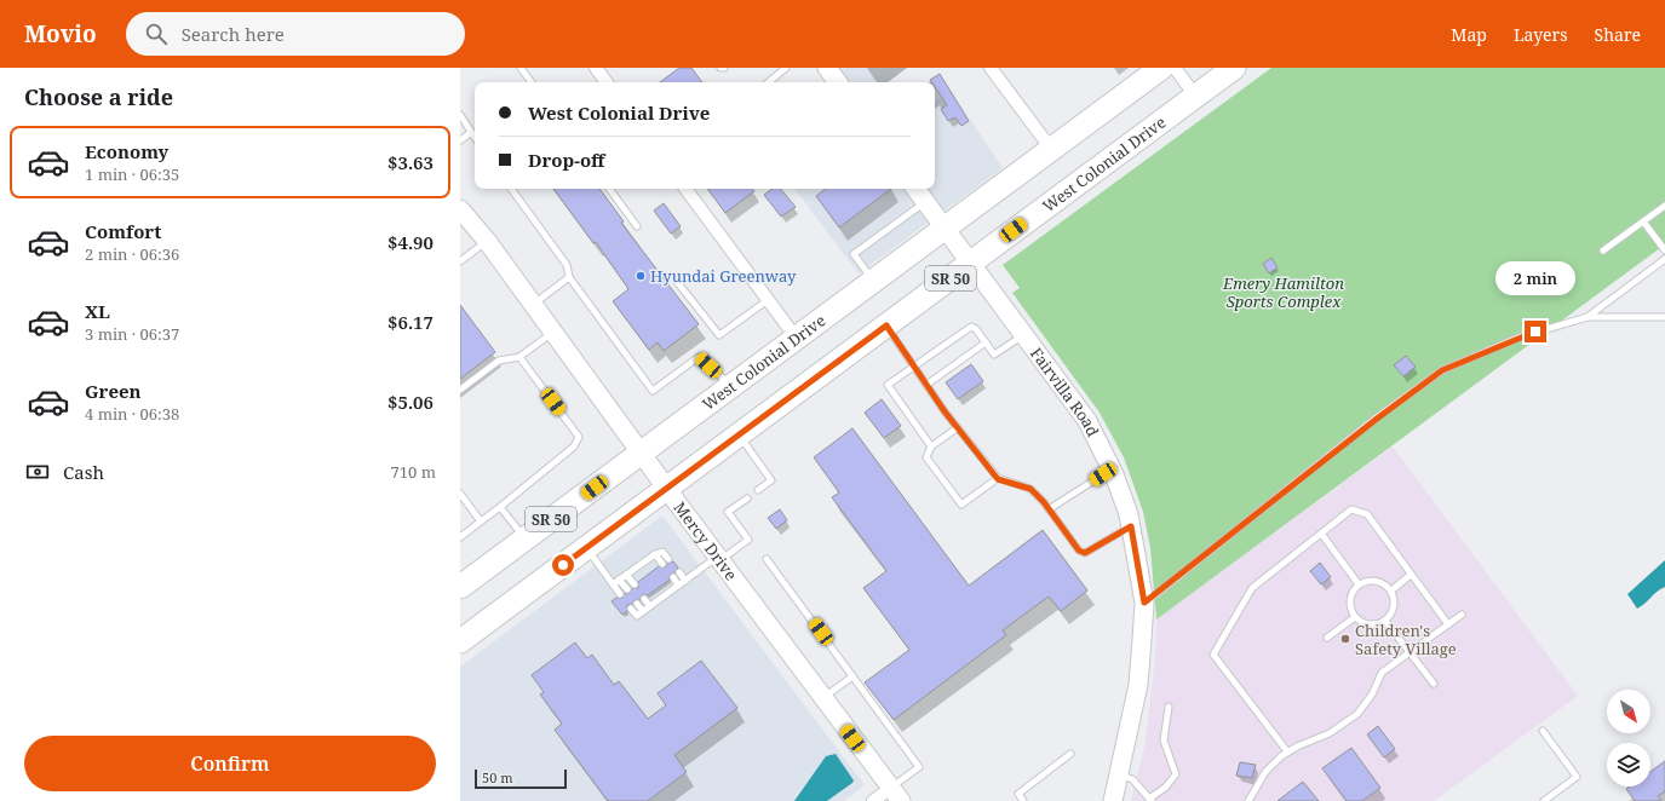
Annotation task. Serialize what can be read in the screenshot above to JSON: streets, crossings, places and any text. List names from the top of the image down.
{
  "streets": {
    "highway": ["West Colonial Drive", "SR 50"],
    "street": ["Fairvilla Road", "Mercy Drive"]
  },
  "crossings": [
    ["West Colonial Drive", "Fairvilla Road"],
    ["West Colonial Drive", "Mercy Drive"]
  ],
  "parks": ["Emery Hamilton Sports Complex"],
  "places": ["Hyundai Greenway", "Children's Safety Village"],
  "scale_bar": "50 m",
  "north": "bottom right",
  "page": {
    "header": "Movio",
    "search": "Search here",
    "nav": ["Map", "Layers", "Share"],
    "heading": "Choose a ride",
    "banner": ["West Colonial Drive", "Drop-off"],
    "list": [
      {
        "name": "Economy",
        "note": "1 min · 06:35",
        "value": "$3.63"
      },
      {
        "name": "Comfort",
        "note": "2 min · 06:36",
        "value": "$4.90"
      },
      {
        "name": "XL",
        "note": "3 min · 06:37",
        "value": "$6.17"
      },
      {
        "name": "Green",
        "note": "4 min · 06:38",
        "value": "$5.06"
      }
    ],
    "bubble": "2 min",
    "pay": ["Cash", "710 m"],
    "buttons": "Confirm",
    "scale": "50 m"
  }
}
